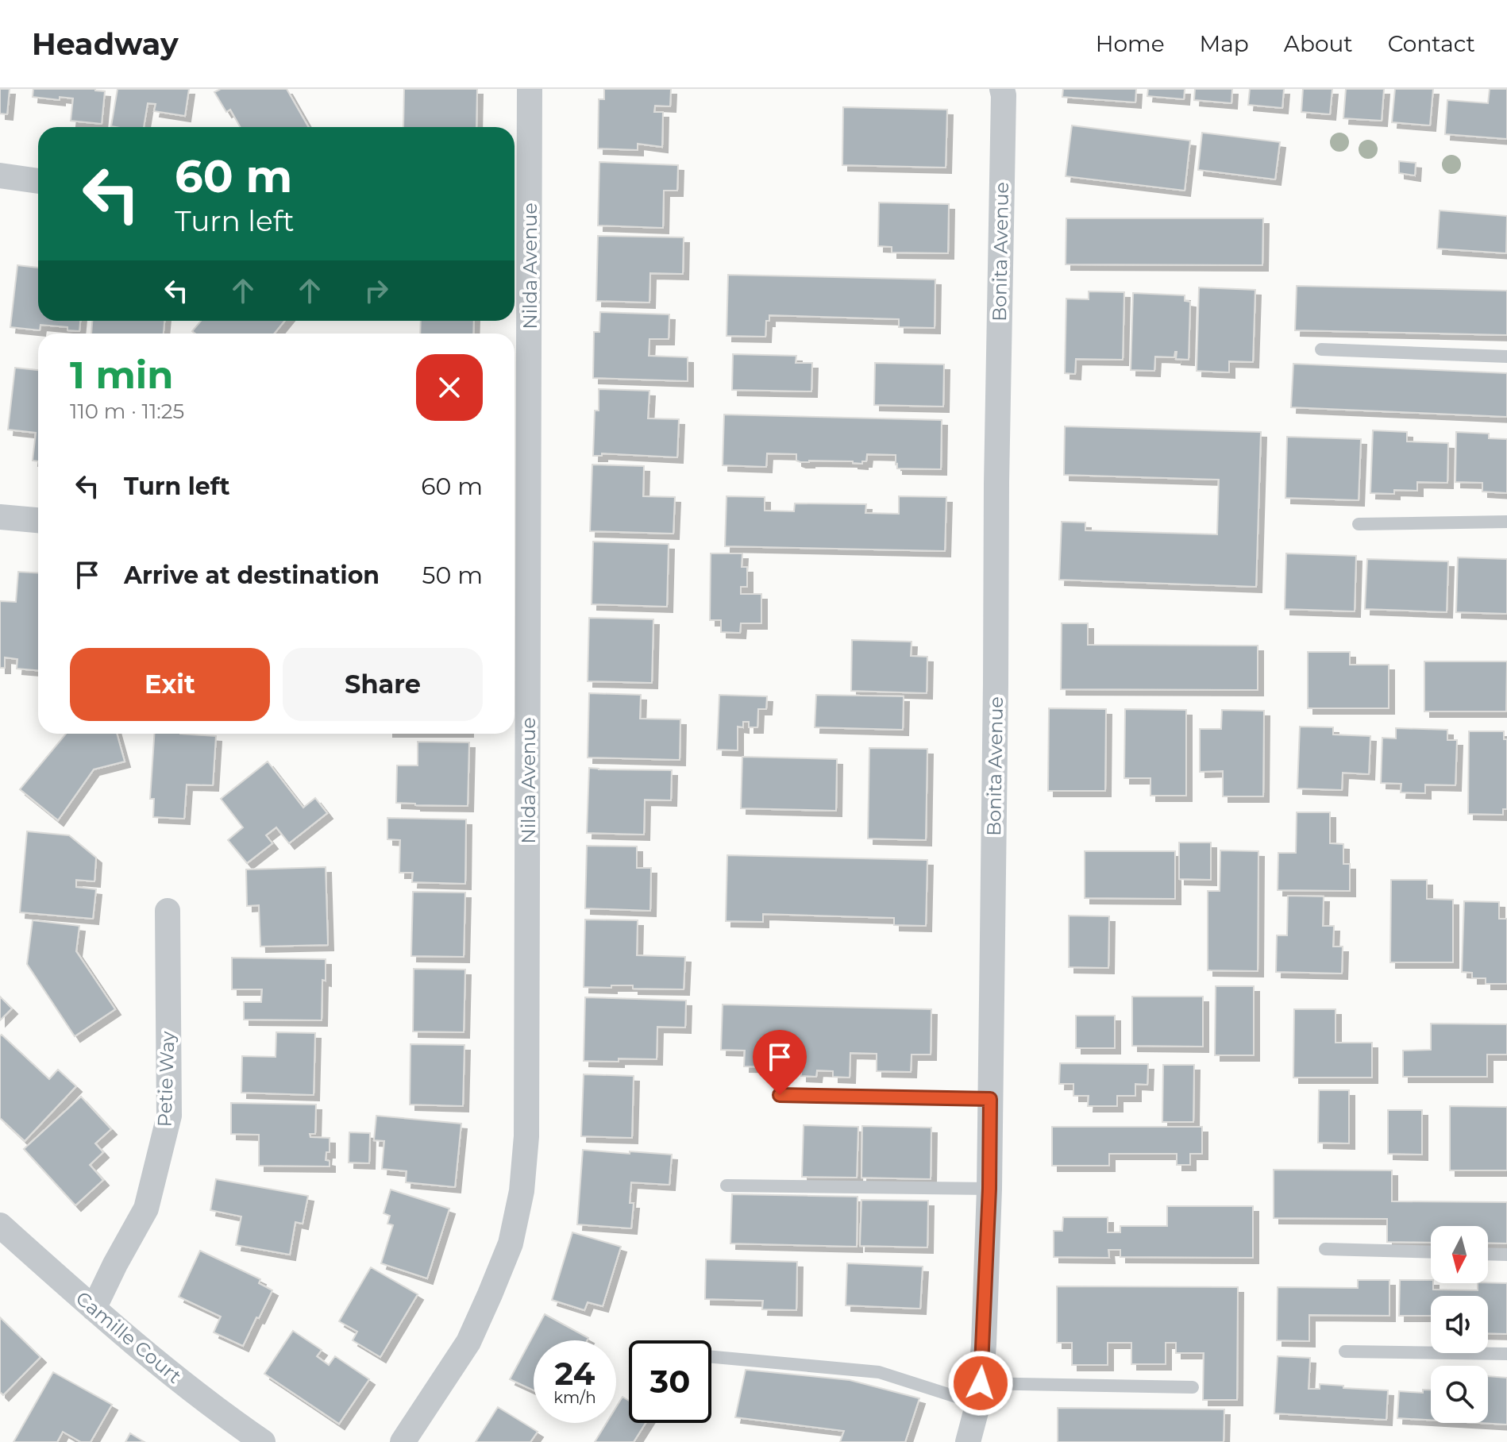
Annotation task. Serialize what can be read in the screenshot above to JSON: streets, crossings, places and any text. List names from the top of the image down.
{
  "streets": {
    "street": [
      "Bonita Avenue",
      "Nilda Avenue",
      "Petie Way",
      "Camille Court"
    ]
  },
  "crossings": [
    ["Petie Way", "Camille Court"]
  ],
  "north": "bottom",
  "page": {
    "header": "Headway",
    "nav": [
      "Home",
      "Map",
      "About",
      "Contact"
    ],
    "turn": ["60 m", "Turn left"],
    "heading": ["1 min", "110 m · 11:25"],
    "list": [
      {
        "name": "Turn left",
        "value": "60 m"
      },
      {
        "name": "Arrive at destination",
        "value": "50 m"
      }
    ],
    "buttons": ["Exit", "Share"],
    "speed": "24 km/h",
    "limit": "30"
  }
}
